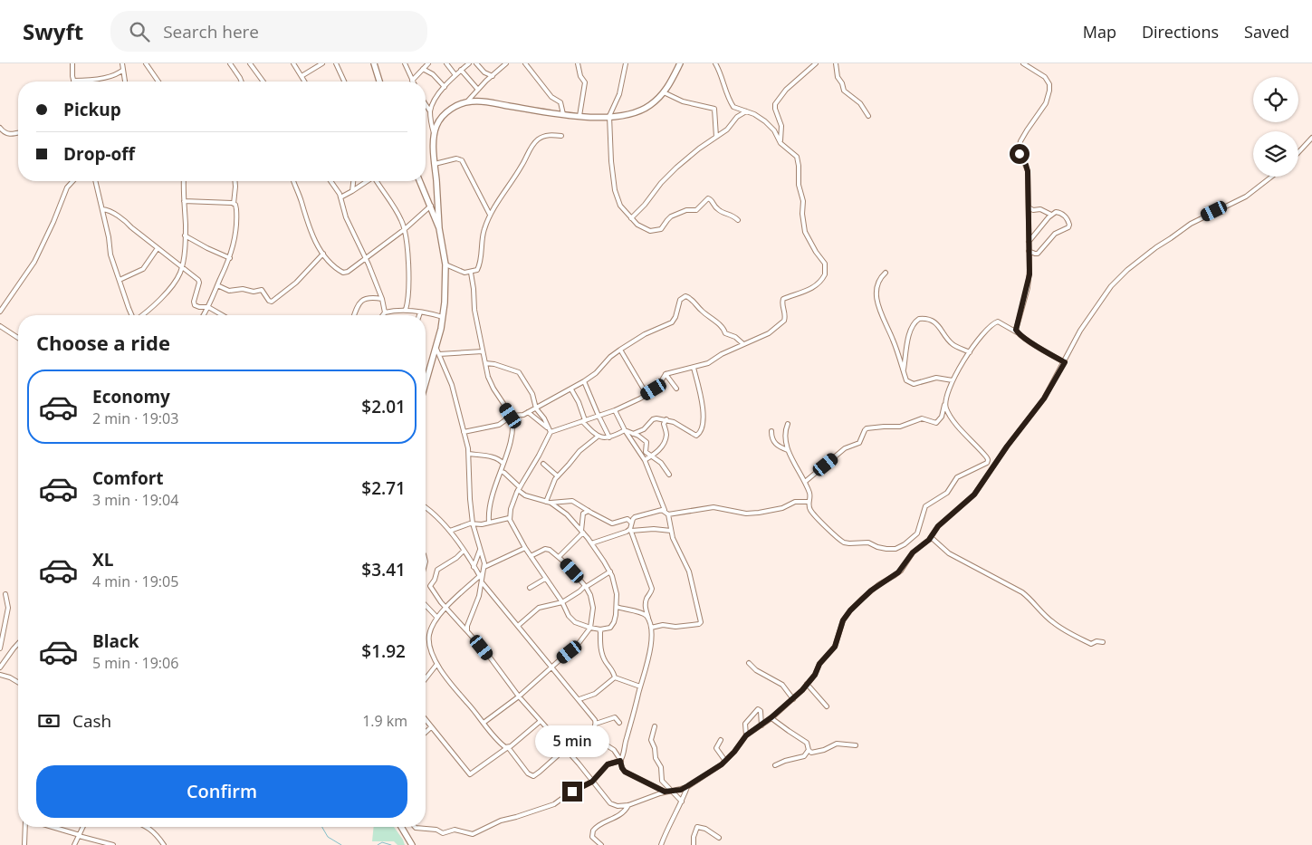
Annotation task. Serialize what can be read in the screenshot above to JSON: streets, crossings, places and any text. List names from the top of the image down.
{
  "page": {
    "header": "Swyft",
    "search": "Search here",
    "nav": ["Map", "Directions", "Saved"],
    "banner": ["Pickup", "Drop-off"],
    "heading": "Choose a ride",
    "list": [
      {
        "name": "Economy",
        "note": "2 min · 19:03",
        "value": "$2.01"
      },
      {
        "name": "Comfort",
        "note": "3 min · 19:04",
        "value": "$2.71"
      },
      {
        "name": "XL",
        "note": "4 min · 19:05",
        "value": "$3.41"
      },
      {
        "name": "Black",
        "note": "5 min · 19:06",
        "value": "$1.92"
      }
    ],
    "pay": ["Cash", "1.9 km"],
    "bubble": "5 min",
    "buttons": "Confirm"
  }
}
